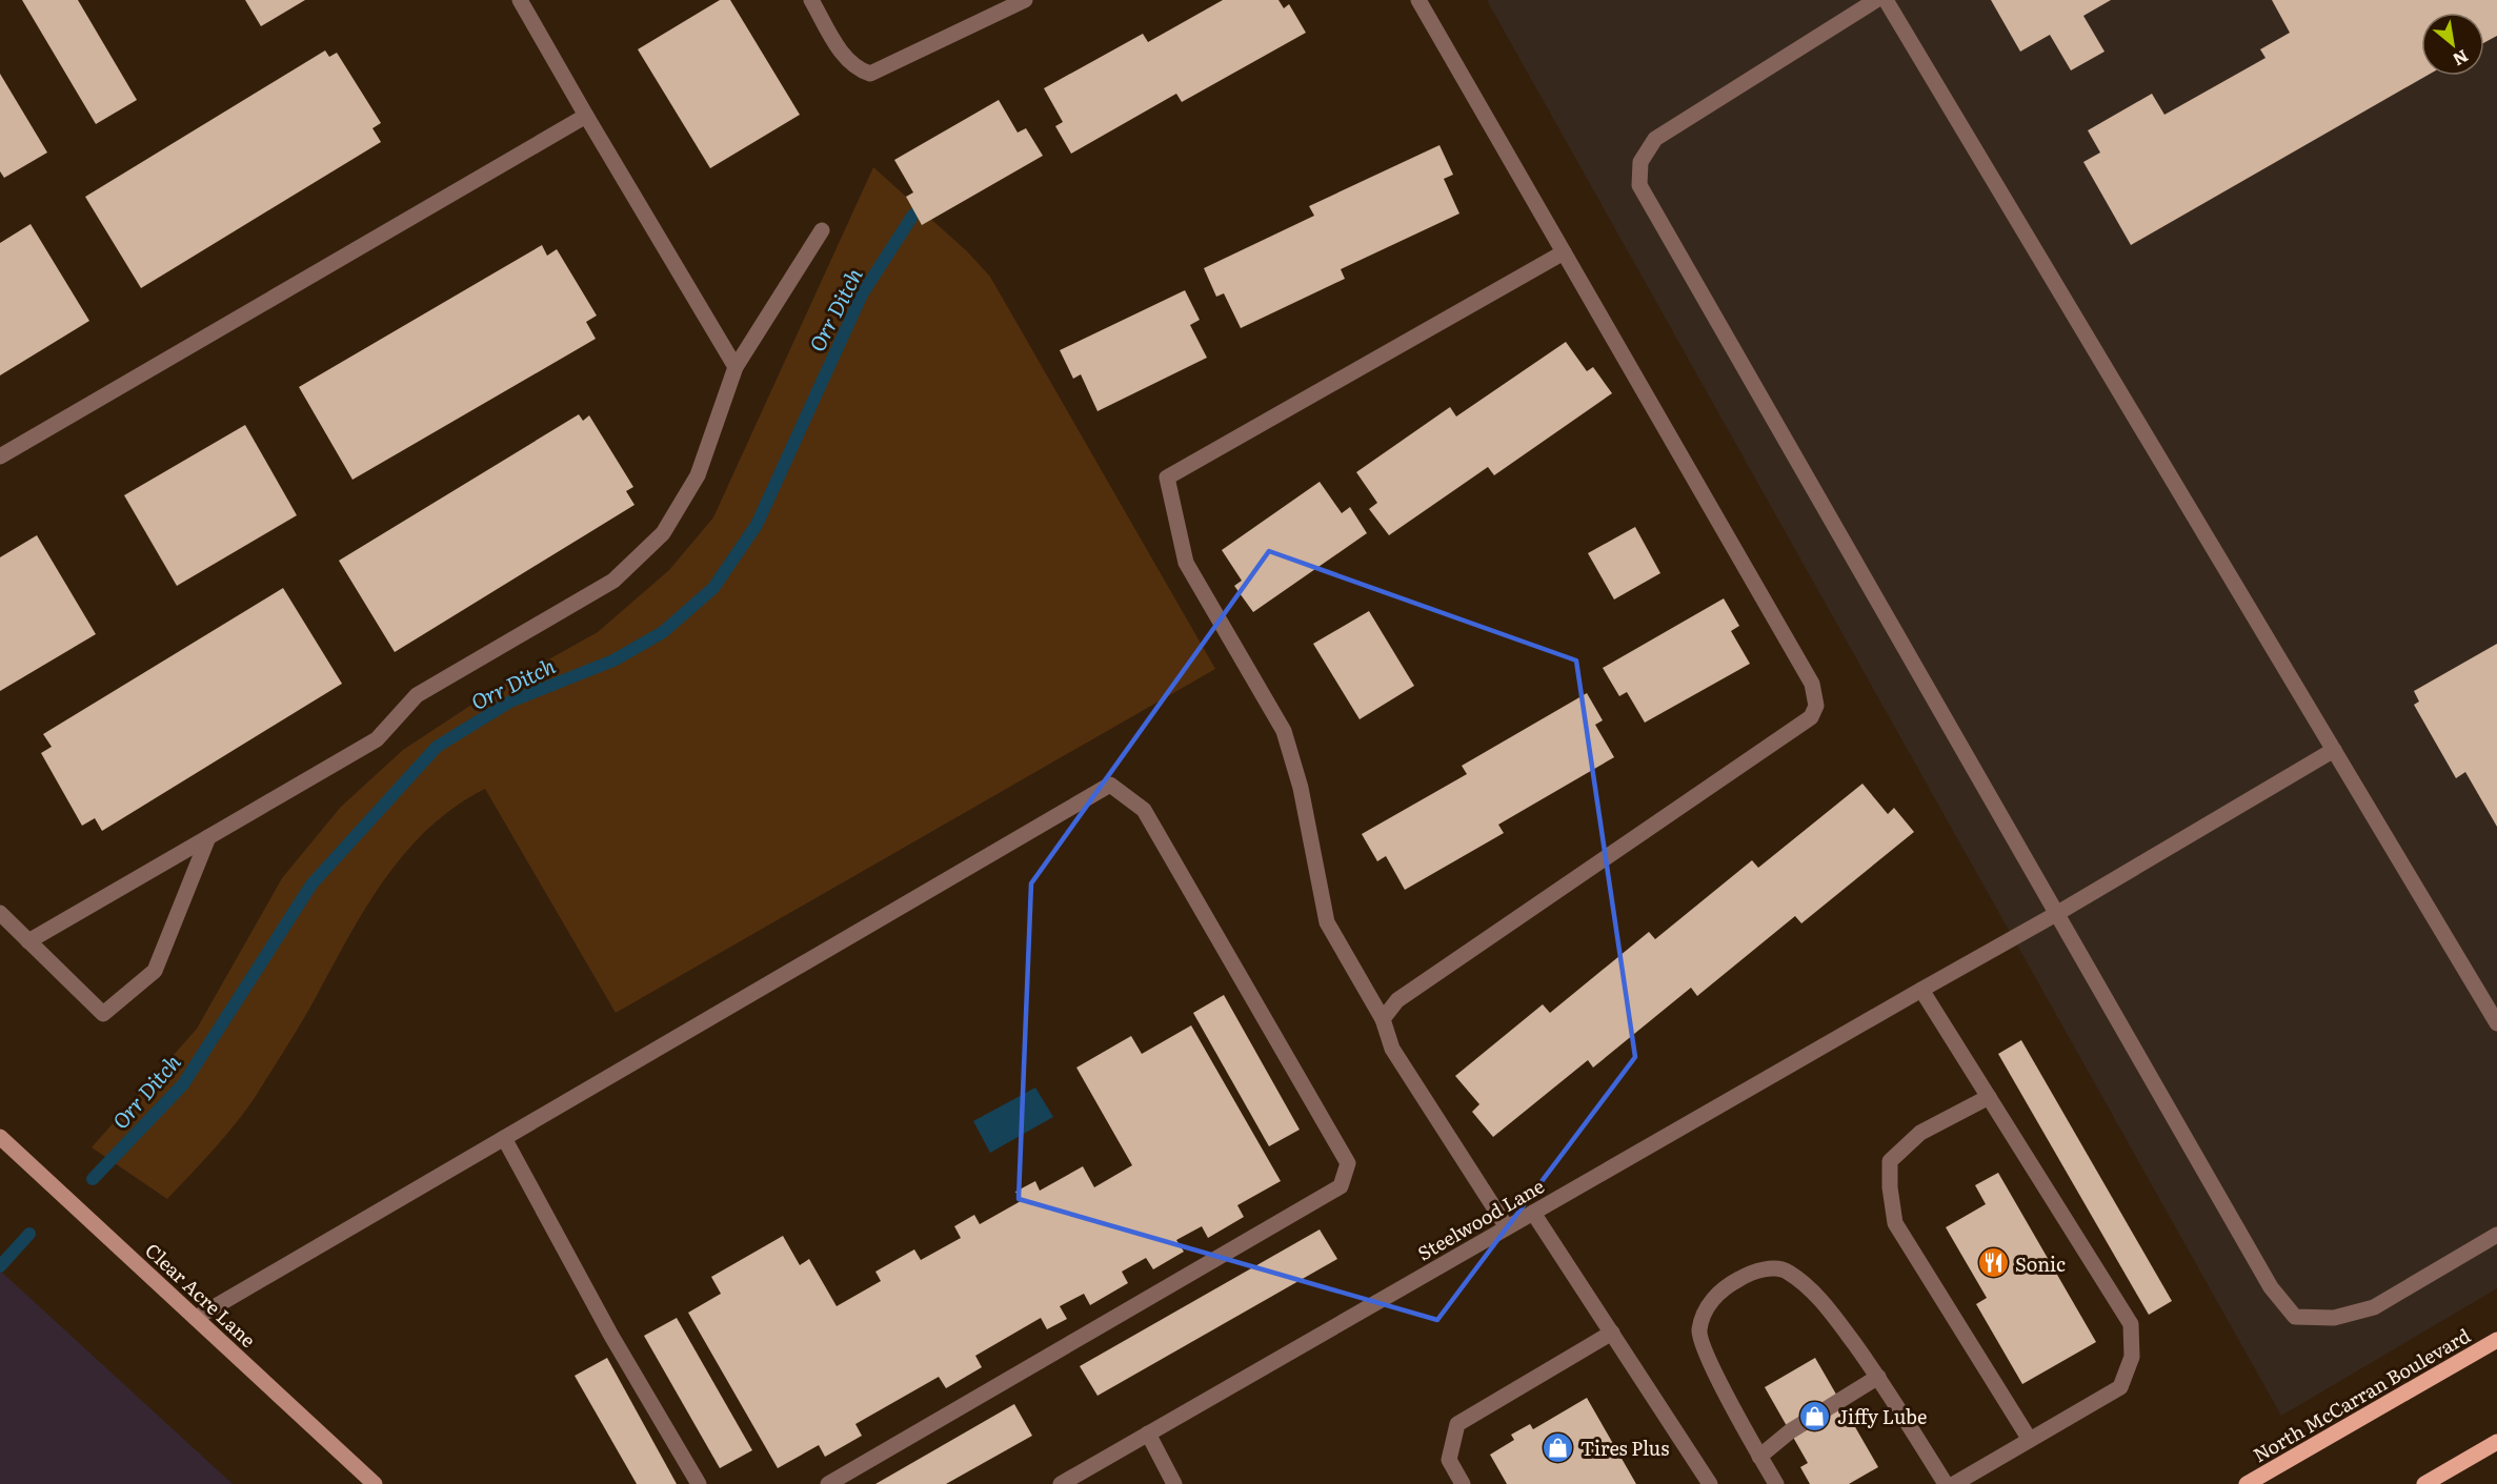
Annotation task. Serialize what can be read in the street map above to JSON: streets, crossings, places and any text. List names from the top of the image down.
{
  "streets": {
    "main road": ["North McCarran Boulevard"],
    "street": ["Steelwood Lane", "Clear Acre Lane"]
  },
  "water": ["Orr Ditch"],
  "places": {
    "restaurant": ["Sonic"],
    "shop": ["Jiffy Lube", "Tires Plus"]
  },
  "north": "bottom right"
}
